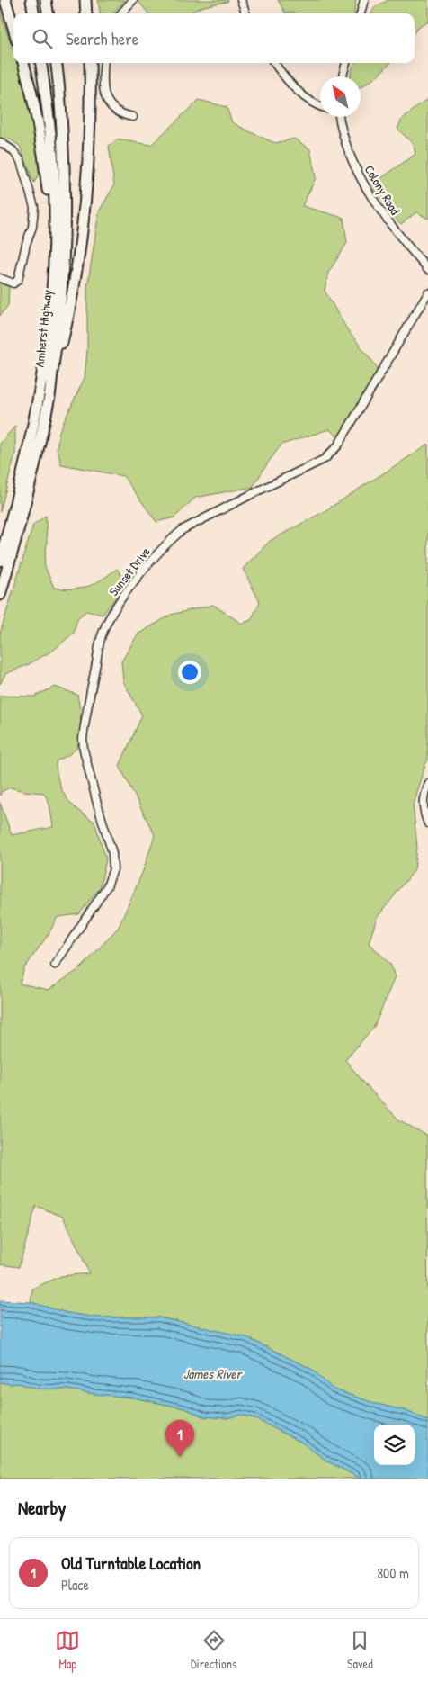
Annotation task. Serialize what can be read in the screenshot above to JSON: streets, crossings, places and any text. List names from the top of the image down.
{
  "streets": {
    "highway": ["Amherst Highway"],
    "street": ["Colony Road", "Sunset Drive"]
  },
  "water": ["James River"],
  "north": "top left",
  "page": {
    "search": "Search here",
    "pins": "1",
    "heading": "Nearby",
    "list": [
      {
        "mark": "1",
        "name": "Old Turntable Location",
        "note": "Place",
        "value": "800 m"
      }
    ],
    "nav": ["Map", "Directions", "Saved"]
  }
}
